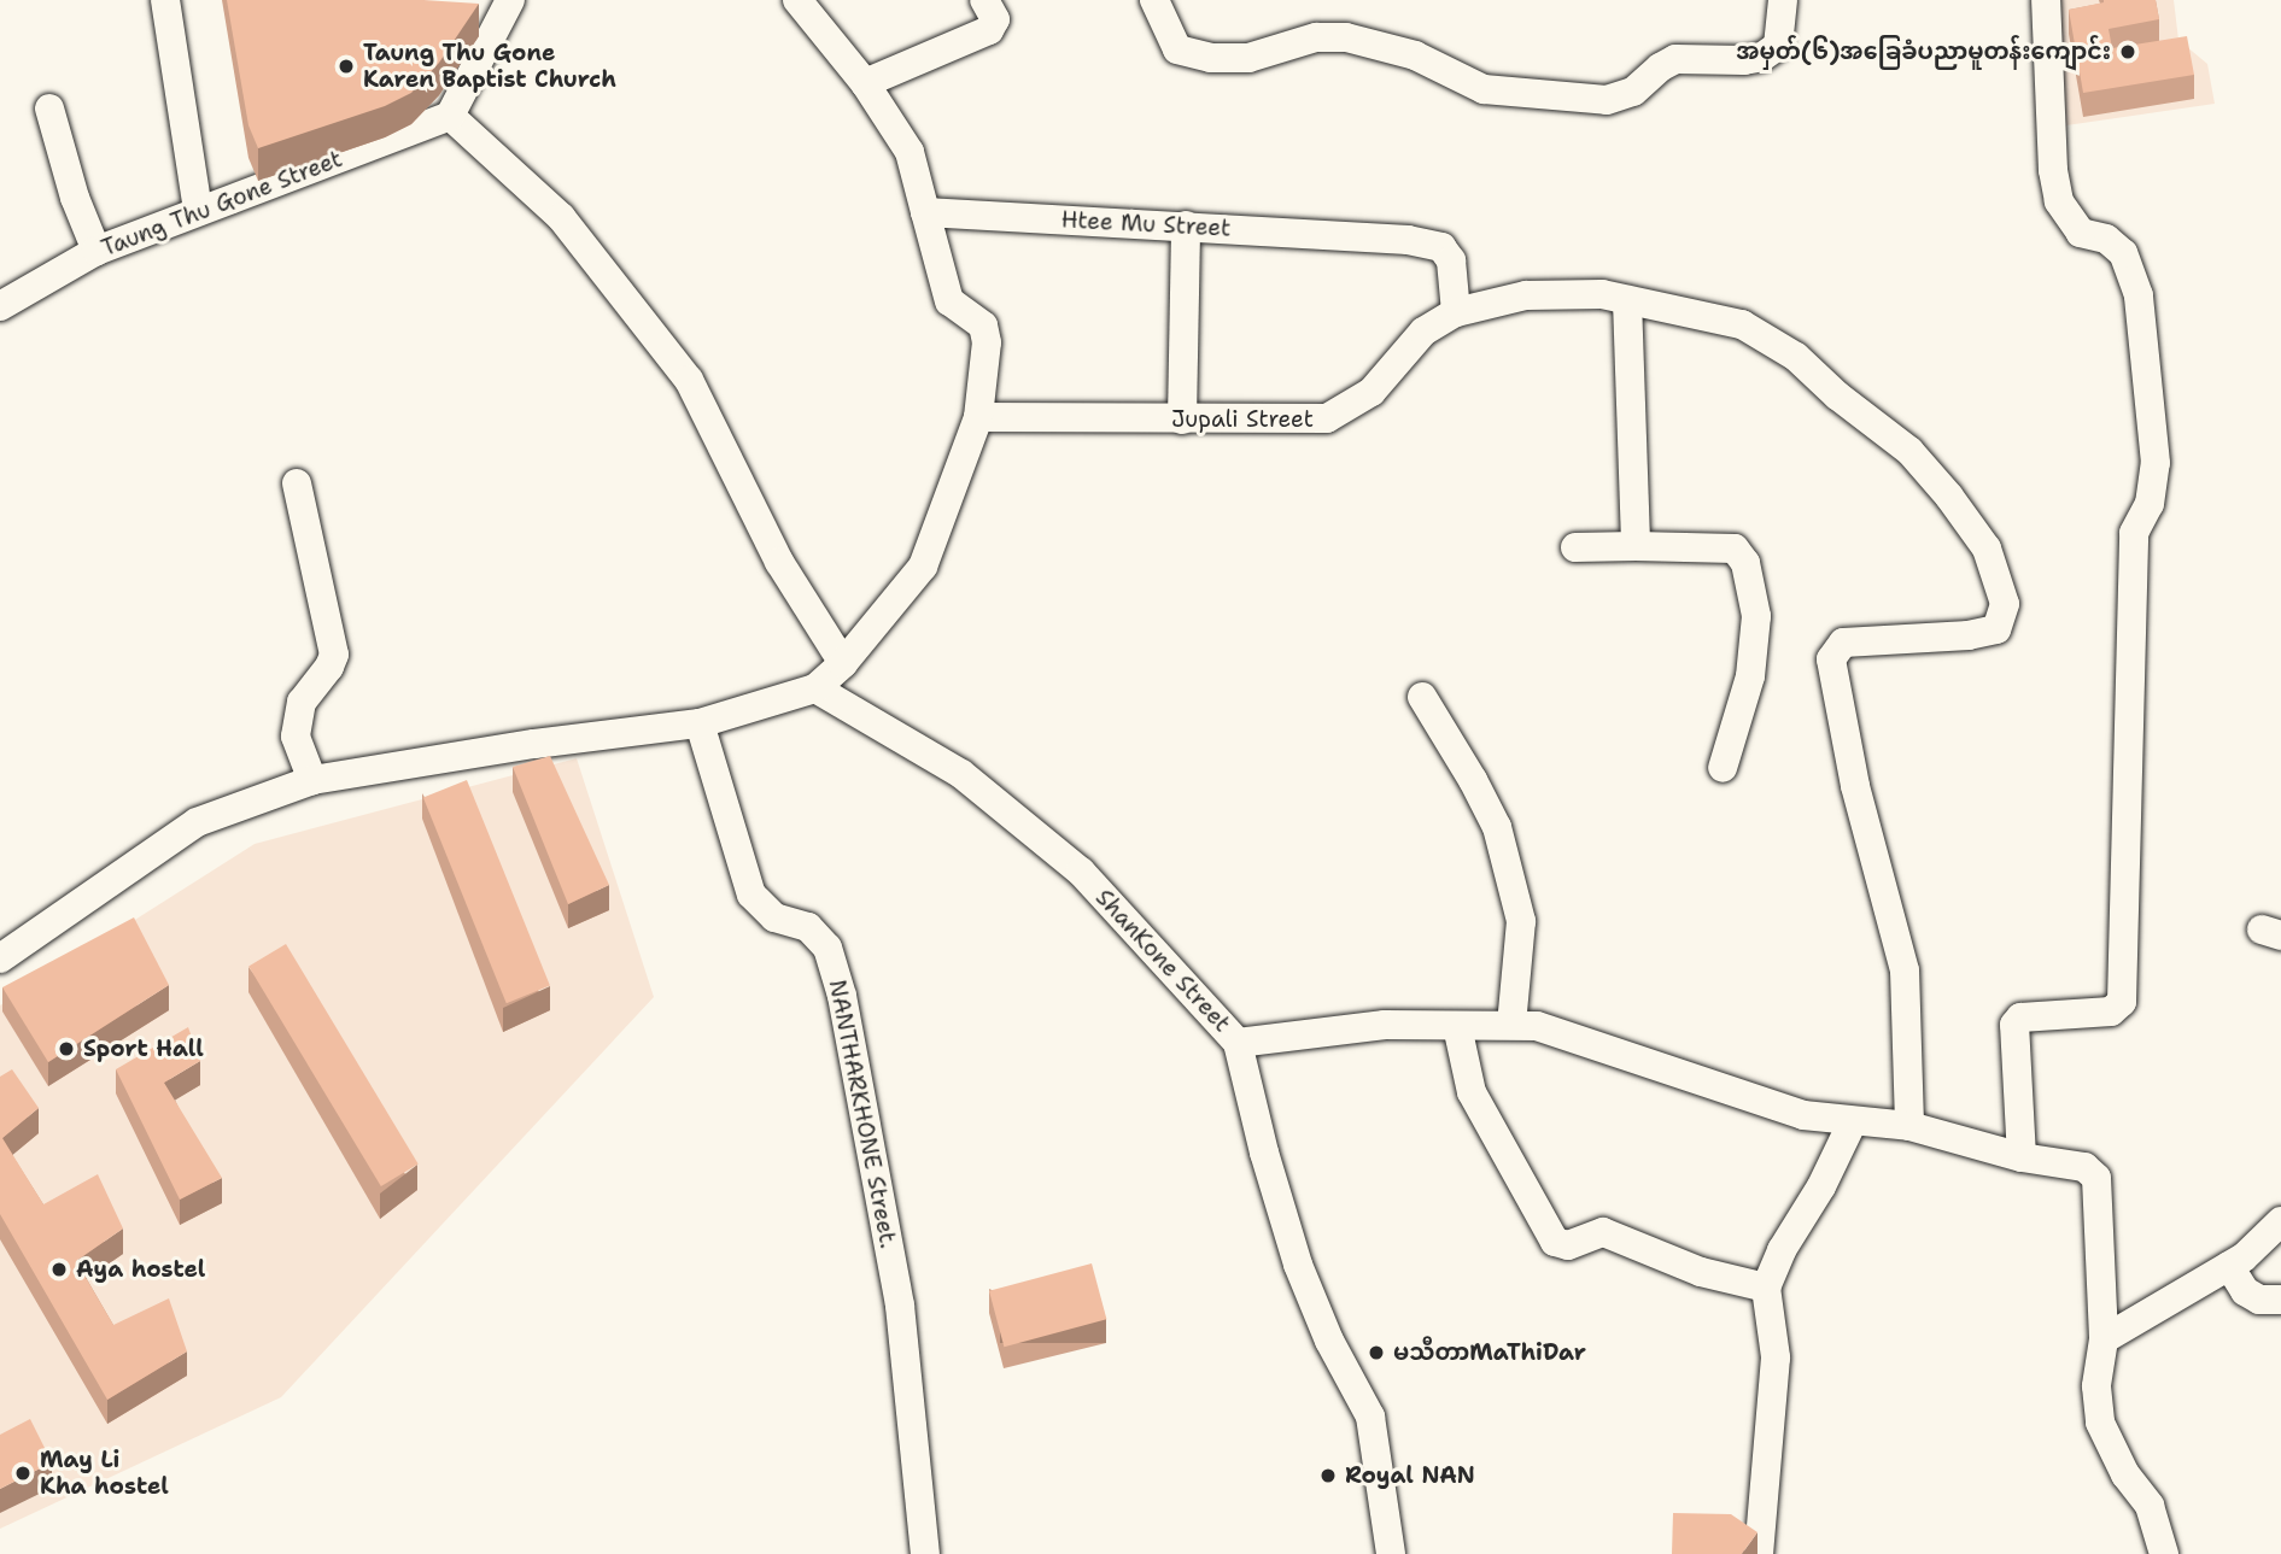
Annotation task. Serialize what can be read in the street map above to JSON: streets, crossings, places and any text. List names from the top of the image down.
{
  "streets": {
    "street": [
      "Taung Thu Gone Street",
      "Htee Mu Street",
      "Jupali Street",
      "ShanKone Street",
      "NANTHARKHONE Street."
    ]
  },
  "crossings": [
    ["Htee Mu Street", "Jupali Street"]
  ],
  "places": [
    "အမှတ်(၆)အခြေခံပညာမူတန်းကျောင်း",
    "Taung Thu Gone Karen Baptist Church",
    "Sport Hall",
    "Aya hostel",
    "မသီတာMaThiDar",
    "May Li Kha hostel",
    "Royal NAN"
  ]
}
